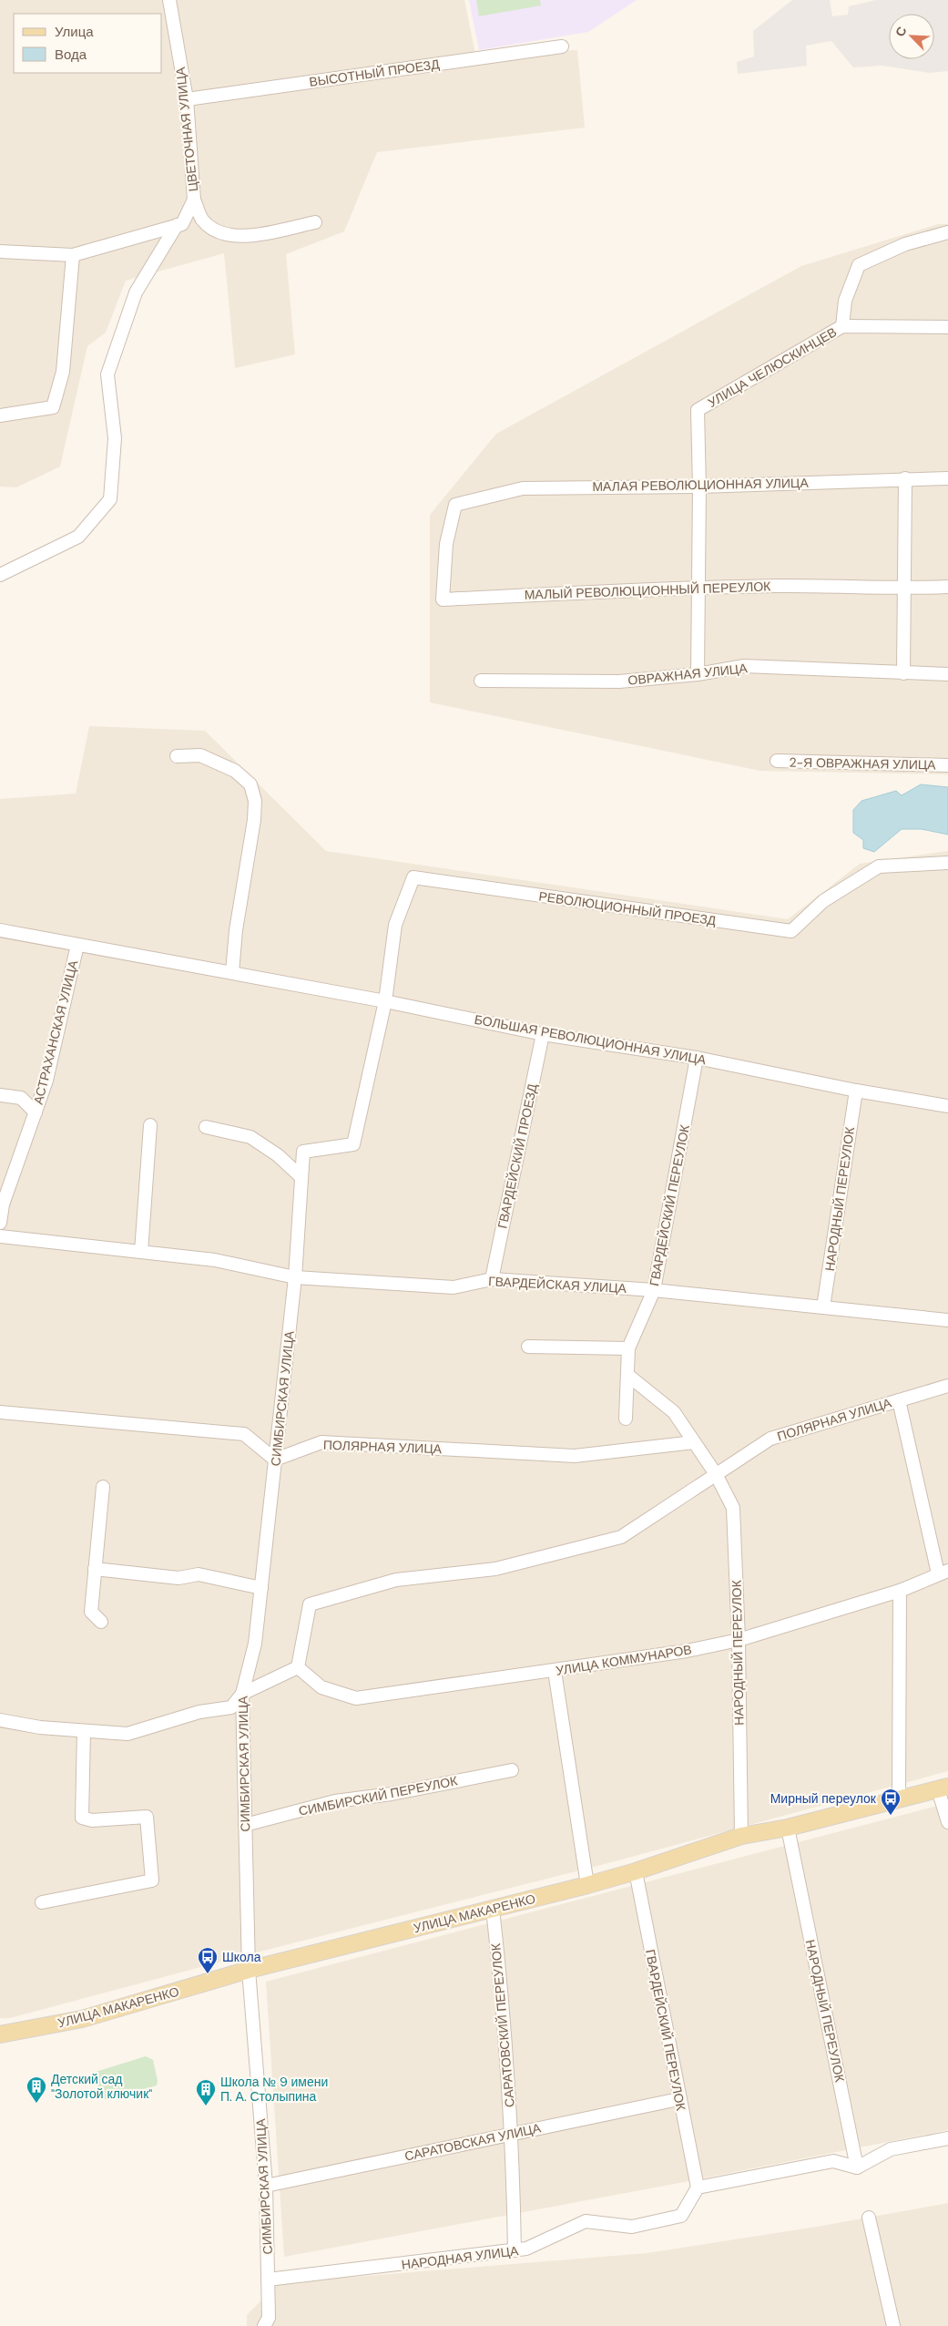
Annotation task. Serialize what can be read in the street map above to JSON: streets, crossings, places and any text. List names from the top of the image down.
{
  "streets": {
    "main road": ["УЛИЦА МАКАРЕНКО"],
    "street": [
      "ВЫСОТНЫЙ ПРОЕЗД",
      "ЦВЕТОЧНАЯ УЛИЦА",
      "УЛИЦА ЧЕЛЮСКИНЦЕВ",
      "МАЛАЯ РЕВОЛЮЦИОННАЯ УЛИЦА",
      "МАЛЫЙ РЕВОЛЮЦИОННЫЙ ПЕРЕУЛОК",
      "ОВРАЖНАЯ УЛИЦА",
      "2-Я ОВРАЖНАЯ УЛИЦА",
      "РЕВОЛЮЦИОННЫЙ ПРОЕЗД",
      "АСТРАХАНСКАЯ УЛИЦА",
      "БОЛЬШАЯ РЕВОЛЮЦИОННАЯ УЛИЦА",
      "ГВАРДЕЙСКИЙ ПРОЕЗД",
      "НАРОДНЫЙ ПЕРЕУЛОК",
      "ГВАРДЕЙСКИЙ ПЕРЕУЛОК",
      "ГВАРДЕЙСКАЯ УЛИЦА",
      "СИМБИРСКАЯ УЛИЦА",
      "ПОЛЯРНАЯ УЛИЦА",
      "УЛИЦА КОММУНАРОВ",
      "СИМБИРСКИЙ ПЕРЕУЛОК",
      "САРАТОВСКИЙ ПЕРЕУЛОК",
      "САРАТОВСКАЯ УЛИЦА",
      "НАРОДНАЯ УЛИЦА"
    ]
  },
  "crossings": [
    ["ВЫСОТНЫЙ ПРОЕЗД", "ЦВЕТОЧНАЯ УЛИЦА"],
    ["УЛИЦА ЧЕЛЮСКИНЦЕВ", "МАЛАЯ РЕВОЛЮЦИОННАЯ УЛИЦА"],
    ["УЛИЦА ЧЕЛЮСКИНЦЕВ", "МАЛЫЙ РЕВОЛЮЦИОННЫЙ ПЕРЕУЛОК"],
    ["УЛИЦА ЧЕЛЮСКИНЦЕВ", "ОВРАЖНАЯ УЛИЦА"],
    ["МАЛАЯ РЕВОЛЮЦИОННАЯ УЛИЦА", "МАЛЫЙ РЕВОЛЮЦИОННЫЙ ПЕРЕУЛОК"],
    ["РЕВОЛЮЦИОННЫЙ ПРОЕЗД", "БОЛЬШАЯ РЕВОЛЮЦИОННАЯ УЛИЦА"],
    ["РЕВОЛЮЦИОННЫЙ ПРОЕЗД", "СИМБИРСКАЯ УЛИЦА"],
    ["АСТРАХАНСКАЯ УЛИЦА", "БОЛЬШАЯ РЕВОЛЮЦИОННАЯ УЛИЦА"],
    ["БОЛЬШАЯ РЕВОЛЮЦИОННАЯ УЛИЦА", "ГВАРДЕЙСКИЙ ПРОЕЗД"],
    ["БОЛЬШАЯ РЕВОЛЮЦИОННАЯ УЛИЦА", "НАРОДНЫЙ ПЕРЕУЛОК"],
    ["БОЛЬШАЯ РЕВОЛЮЦИОННАЯ УЛИЦА", "ГВАРДЕЙСКИЙ ПЕРЕУЛОК"],
    ["БОЛЬШАЯ РЕВОЛЮЦИОННАЯ УЛИЦА", "СИМБИРСКАЯ УЛИЦА"],
    ["ГВАРДЕЙСКИЙ ПРОЕЗД", "ГВАРДЕЙСКАЯ УЛИЦА"],
    ["НАРОДНЫЙ ПЕРЕУЛОК", "ГВАРДЕЙСКИЙ ПЕРЕУЛОК"],
    ["НАРОДНЫЙ ПЕРЕУЛОК", "ГВАРДЕЙСКАЯ УЛИЦА"],
    ["НАРОДНЫЙ ПЕРЕУЛОК", "ПОЛЯРНАЯ УЛИЦА"],
    ["НАРОДНЫЙ ПЕРЕУЛОК", "УЛИЦА КОММУНАРОВ"],
    ["НАРОДНЫЙ ПЕРЕУЛОК", "УЛИЦА МАКАРЕНКО"],
    ["ГВАРДЕЙСКИЙ ПЕРЕУЛОК", "ГВАРДЕЙСКАЯ УЛИЦА"],
    ["ГВАРДЕЙСКИЙ ПЕРЕУЛОК", "УЛИЦА МАКАРЕНКО"],
    ["ГВАРДЕЙСКИЙ ПЕРЕУЛОК", "САРАТОВСКАЯ УЛИЦА"],
    ["ГВАРДЕЙСКИЙ ПЕРЕУЛОК", "НАРОДНАЯ УЛИЦА"],
    ["ГВАРДЕЙСКАЯ УЛИЦА", "СИМБИРСКАЯ УЛИЦА"],
    ["СИМБИРСКАЯ УЛИЦА", "ПОЛЯРНАЯ УЛИЦА"],
    ["СИМБИРСКАЯ УЛИЦА", "СИМБИРСКИЙ ПЕРЕУЛОК"],
    ["СИМБИРСКАЯ УЛИЦА", "УЛИЦА МАКАРЕНКО"],
    ["СИМБИРСКАЯ УЛИЦА", "САРАТОВСКАЯ УЛИЦА"],
    ["СИМБИРСКАЯ УЛИЦА", "НАРОДНАЯ УЛИЦА"],
    ["ПОЛЯРНАЯ УЛИЦА", "УЛИЦА КОММУНАРОВ"],
    ["УЛИЦА МАКАРЕНКО", "САРАТОВСКИЙ ПЕРЕУЛОК"],
    ["САРАТОВСКИЙ ПЕРЕУЛОК", "САРАТОВСКАЯ УЛИЦА"],
    ["САРАТОВСКИЙ ПЕРЕУЛОК", "НАРОДНАЯ УЛИЦА"]
  ],
  "places": {
    "bus stop": ["Мирный переулок", "Школа"],
    "building": ["Детский сад \"Золотой ключик\"", "Школа № 9 имени П. А. Столыпина"]
  },
  "legend": ["Улица", "Вода"],
  "north": "top left"
}
